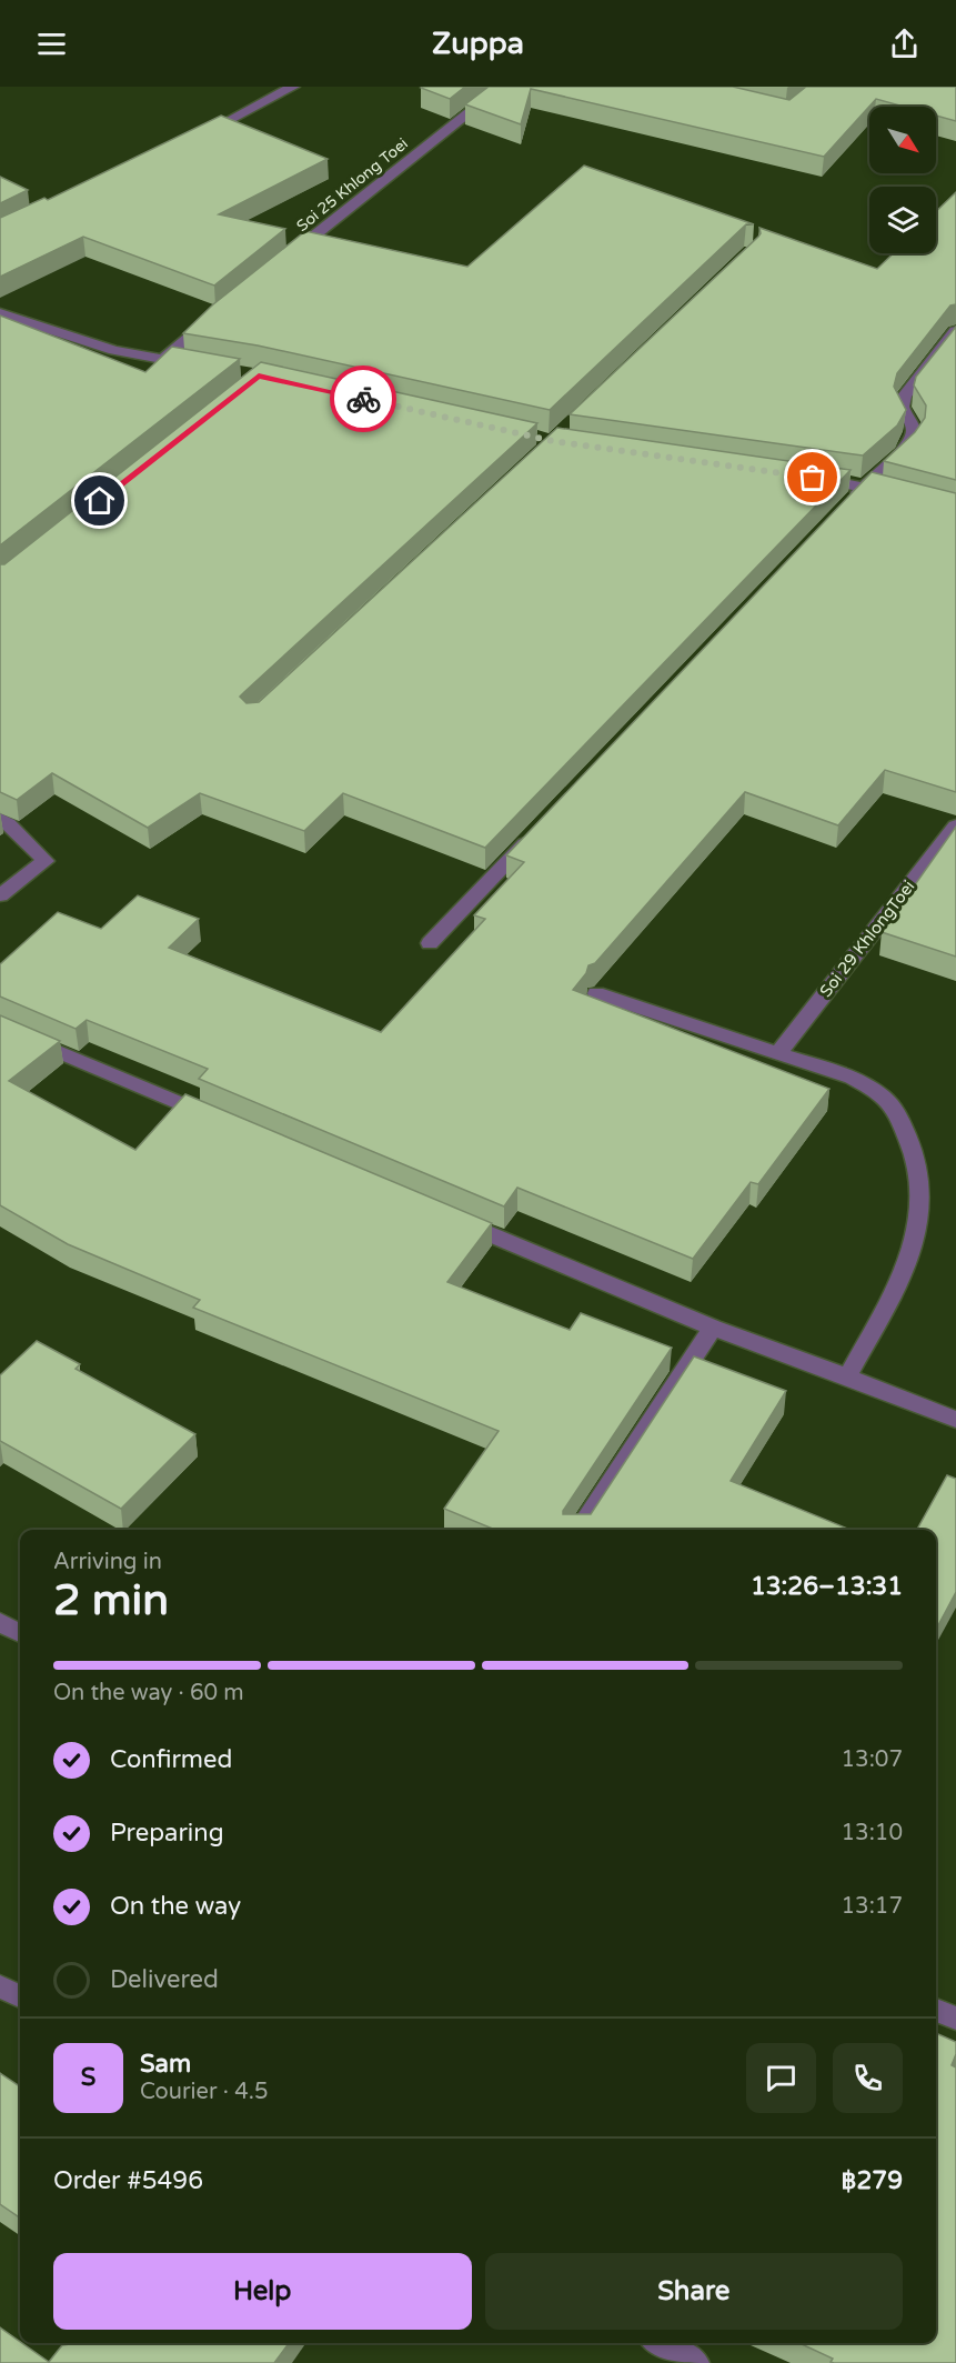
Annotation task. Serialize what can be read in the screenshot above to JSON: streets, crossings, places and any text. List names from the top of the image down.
{
  "streets": {
    "street": ["Soi 25 Khlong Toei", "Soi 29 KhlongToei"]
  },
  "north": "bottom right",
  "page": {
    "header": "Zuppa",
    "heading": ["2 min", "Arriving in", "13:26–13:31"],
    "panel": [
      "Sam",
      "Courier · 4.5",
      "Order #5496",
      "฿279"
    ],
    "bar": "On the way · 60 m",
    "list": [
      ["Confirmed", "13:07"],
      ["Preparing", "13:10"],
      ["On the way", "13:17"],
      "Delivered"
    ],
    "round": "S",
    "buttons": ["Help", "Share"]
  }
}
